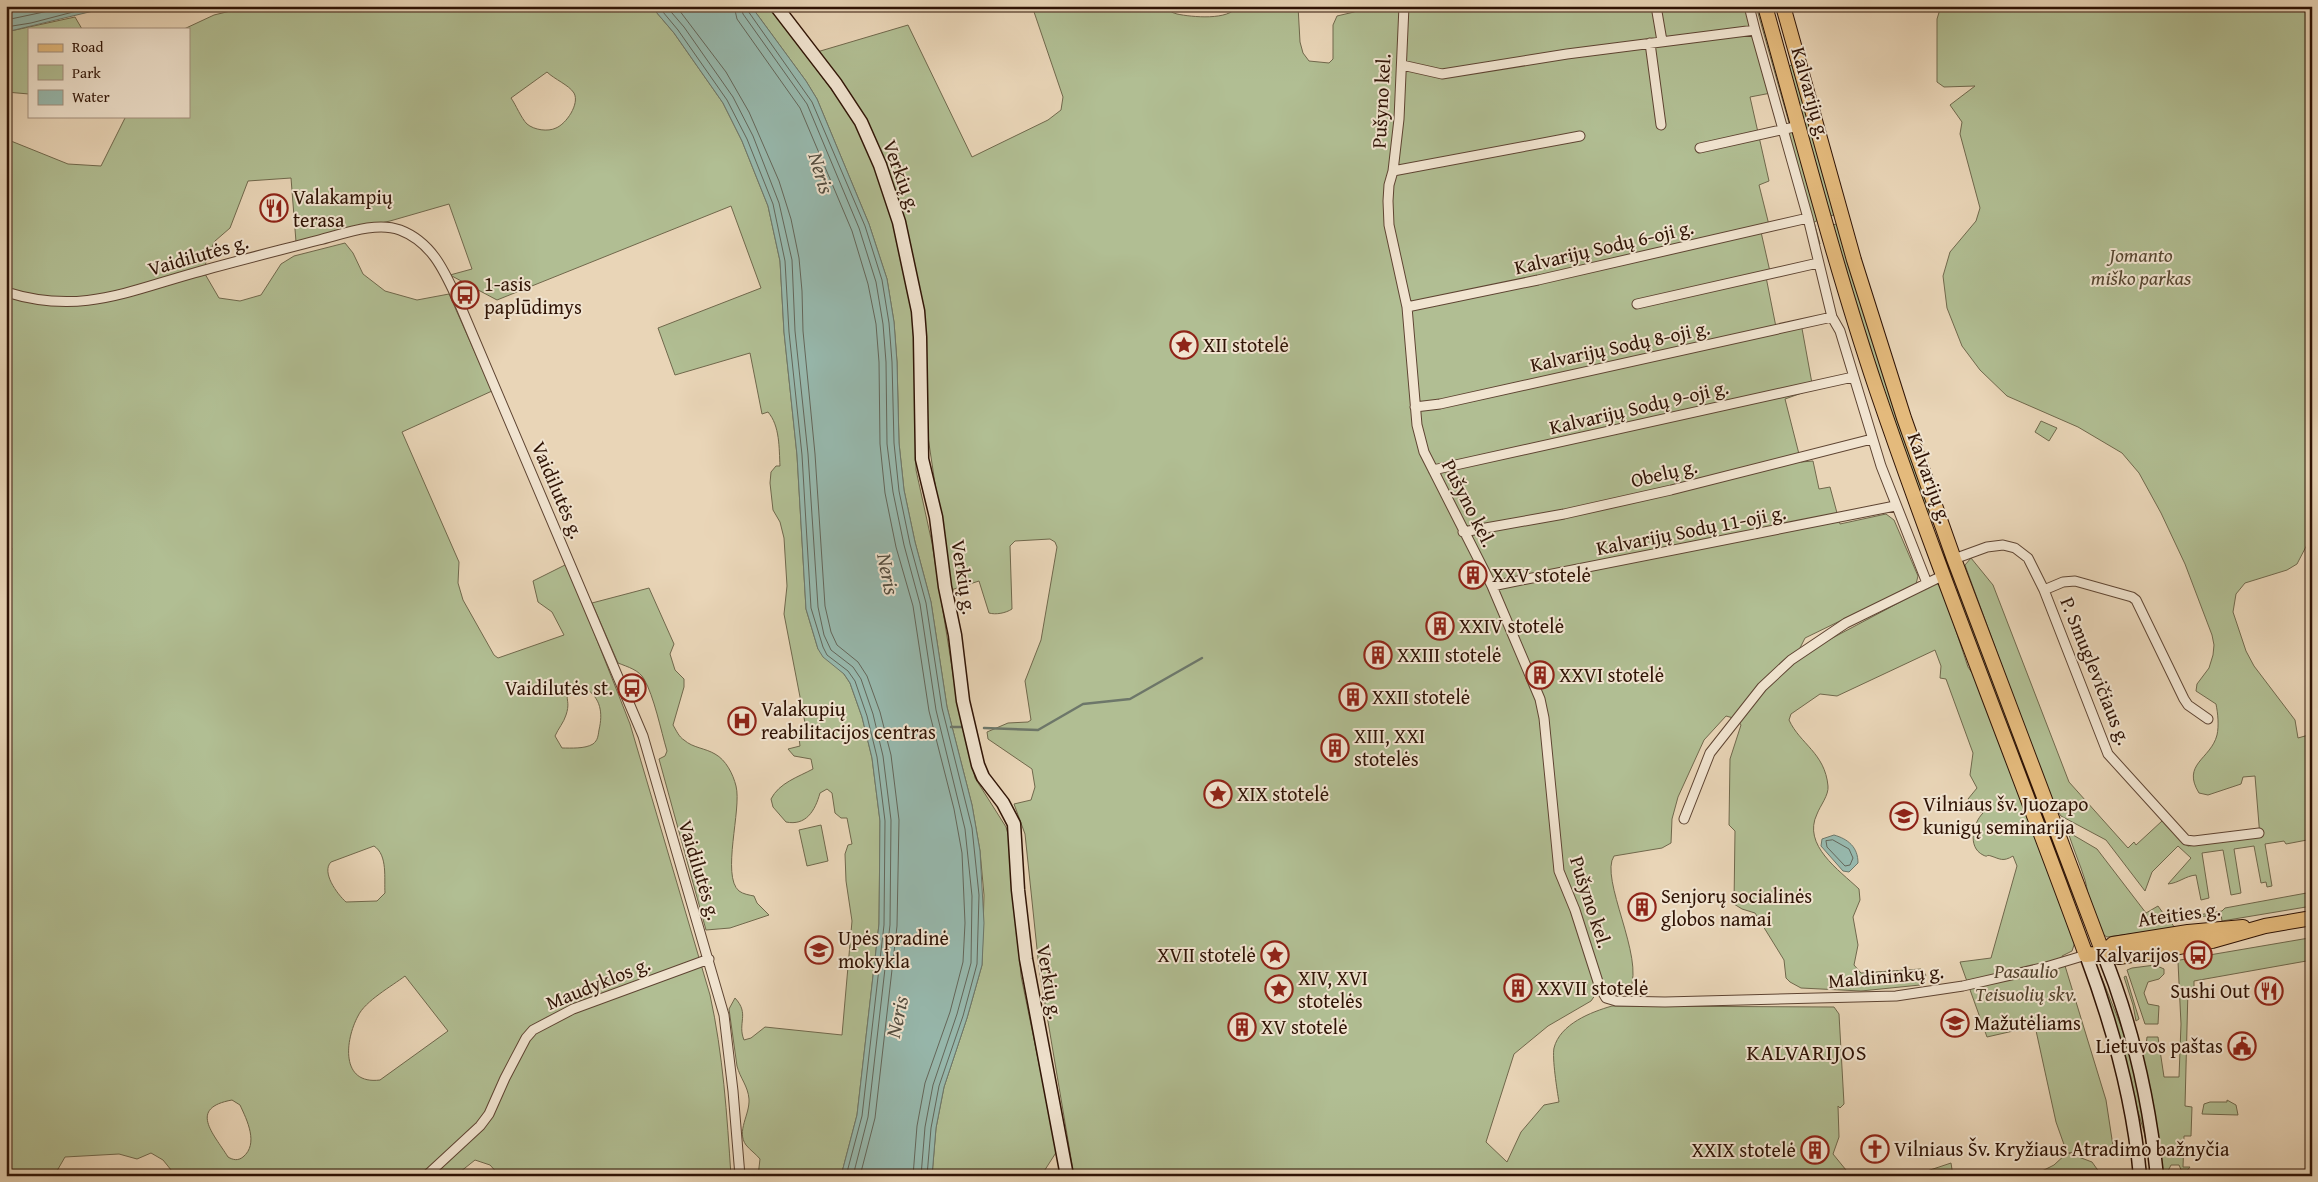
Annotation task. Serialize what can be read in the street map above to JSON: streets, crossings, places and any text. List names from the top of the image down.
{
  "streets": {
    "main road": ["Kalvarijų g.", "Verkių g.", "Ateities g."],
    "street": [
      "Pušyno kel.",
      "Kalvarijų Sodų 6-oji g.",
      "Vaidilutės g.",
      "Kalvarijų Sodų 8-oji g.",
      "Kalvarijų Sodų 9-oji g.",
      "Obelų g.",
      "Kalvarijų Sodų 11-oji g.",
      "P. Smuglevičiaus g.",
      "Maldininkų g.",
      "Maudyklos g."
    ]
  },
  "crossings": [
    ["Kalvarijų g.", "P. Smuglevičiaus g."],
    ["Kalvarijų g.", "Ateities g."],
    ["Kalvarijų g.", "Maldininkų g."],
    ["Pušyno kel.", "Kalvarijų Sodų 6-oji g."],
    ["Pušyno kel.", "Kalvarijų Sodų 8-oji g."],
    ["Pušyno kel.", "Kalvarijų Sodų 9-oji g."],
    ["Pušyno kel.", "Obelų g."],
    ["Pušyno kel.", "Kalvarijų Sodų 11-oji g."],
    ["Pušyno kel.", "Maldininkų g."],
    ["Vaidilutės g.", "Maudyklos g."],
    ["Ateities g.", "Maldininkų g."]
  ],
  "districts": ["KALVARIJOS"],
  "water": ["Neris"],
  "parks": ["Jomanto miško parkas", "Pasaulio Teisuolių skv."],
  "places": {
    "restaurant": ["Valakampių terasa", "Sushi Out"],
    "bus stop": ["1-asis paplūdimys", "Vaidilutės st.", "Kalvarijos"],
    "place": [
      "XII stotelė",
      "XIX stotelė",
      "XVII stotelė",
      "XIV, XVI stotelės"
    ],
    "building": [
      "XXV stotelė",
      "XXIV stotelė",
      "XXIII stotelė",
      "XXVI stotelė",
      "XXII stotelė",
      "XIII, XXI stotelės",
      "Senjorų socialinės globos namai",
      "XXVII stotelė",
      "XV stotelė",
      "XXIX stotelė"
    ],
    "hospital": ["Valakupių reabilitacijos centras"],
    "school or university": ["Vilniaus šv. Juozapo kunigų seminarija", "Upės pradinė mokykla", "Mažutėliams"],
    "public building": ["Lietuvos paštas"],
    "church": ["Vilniaus Šv. Kryžiaus Atradimo bažnyčia"]
  },
  "legend": ["Road", "Park", "Water"]
}
